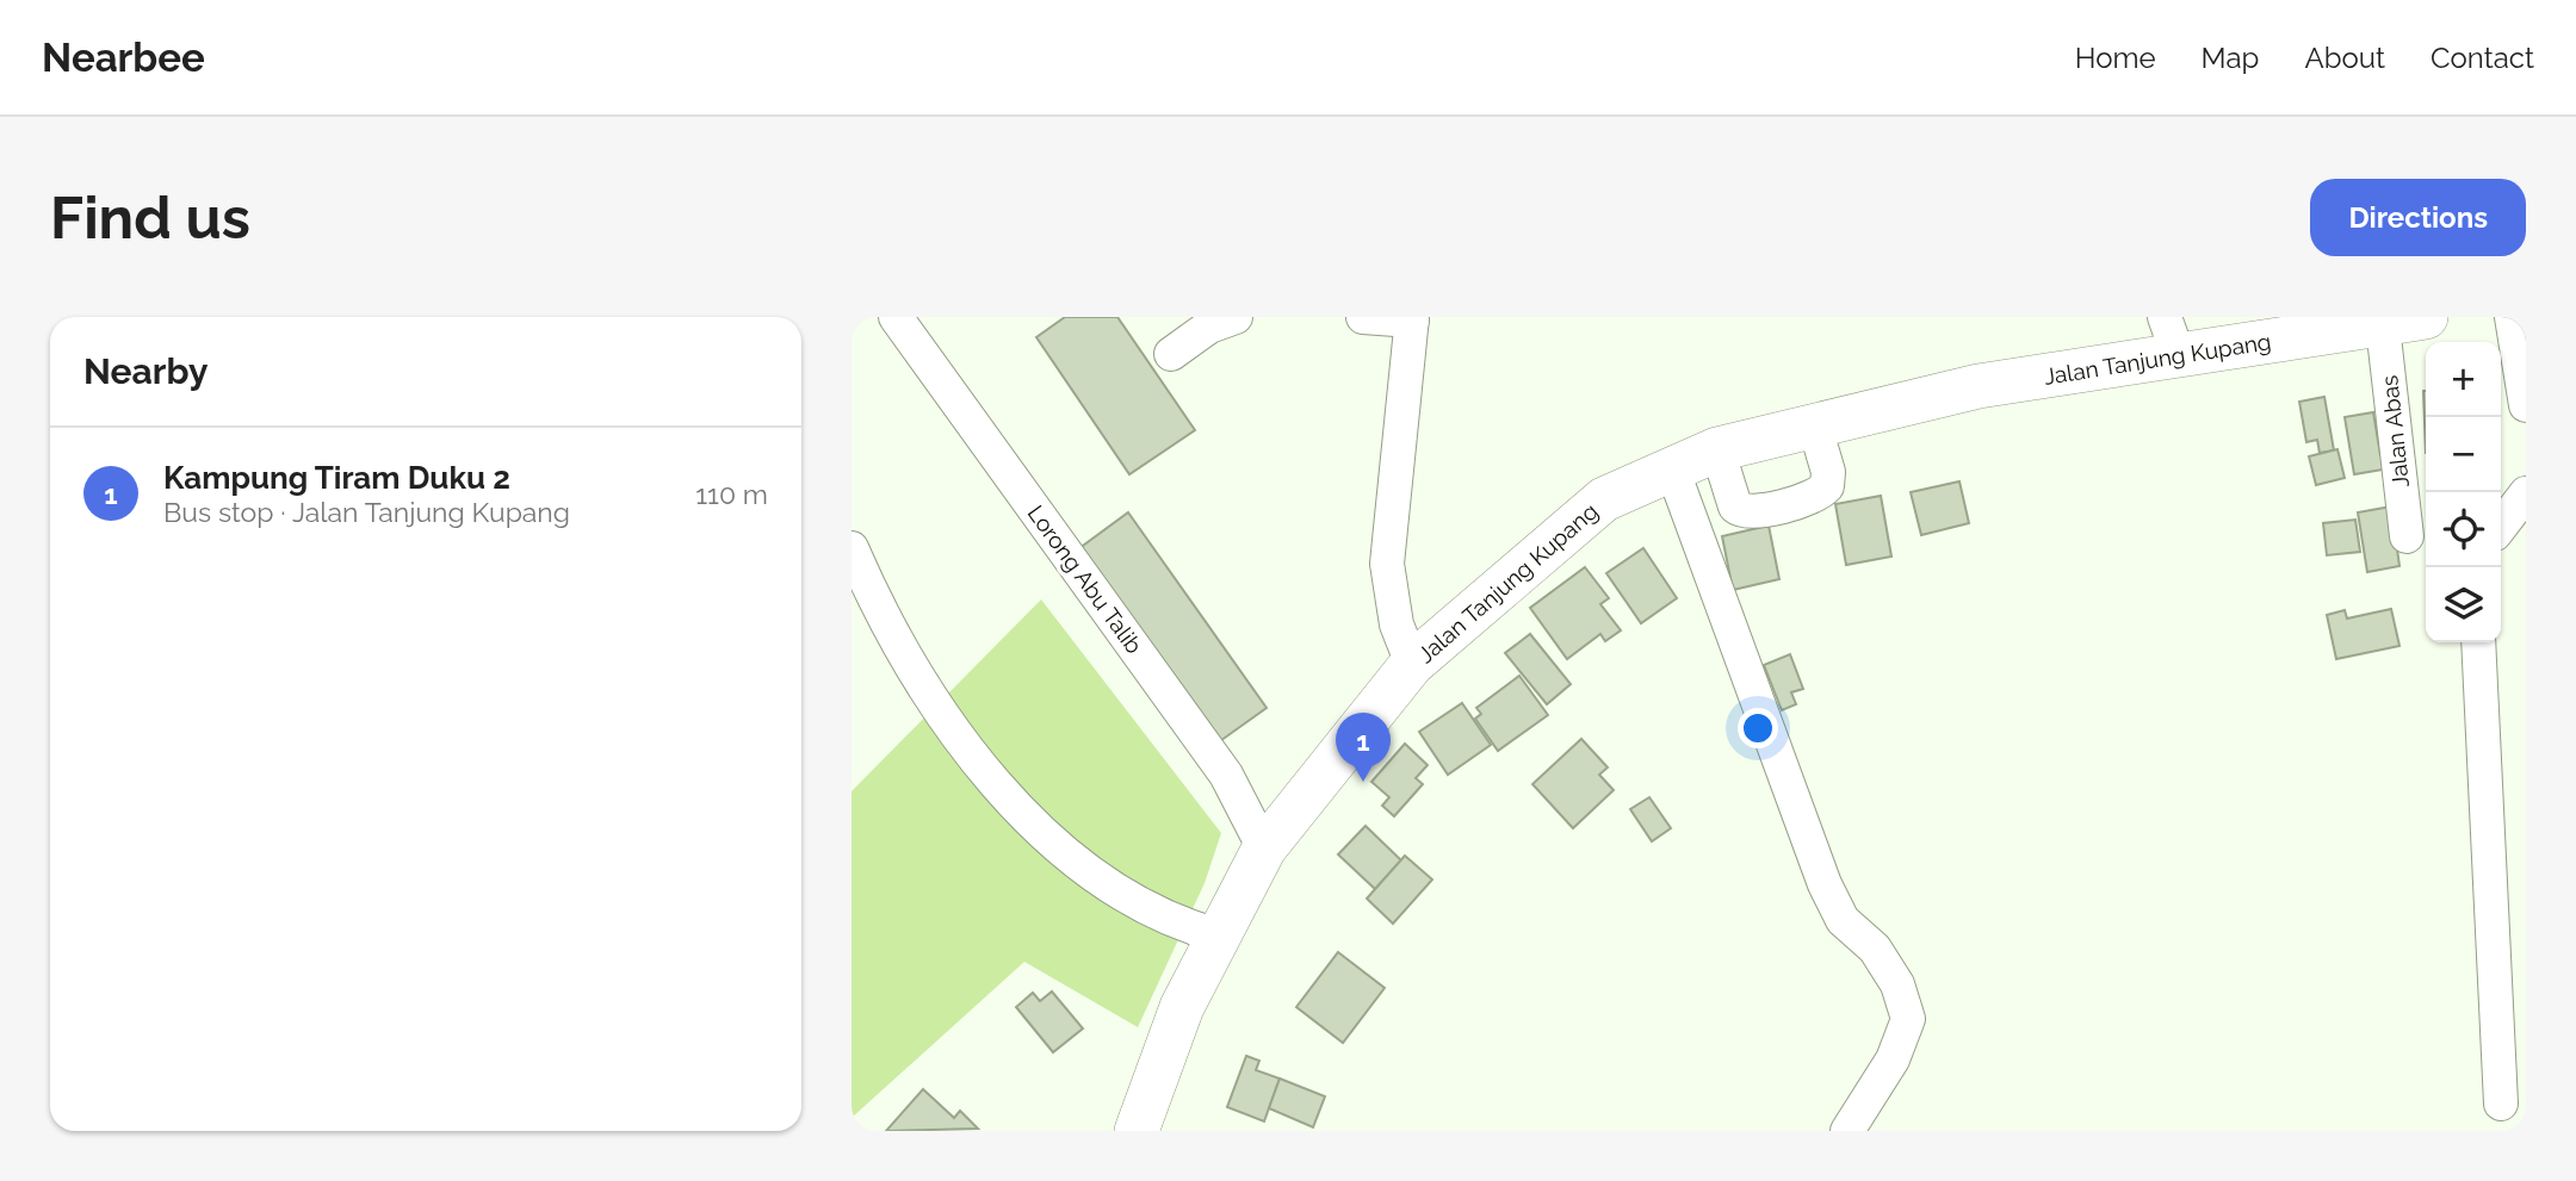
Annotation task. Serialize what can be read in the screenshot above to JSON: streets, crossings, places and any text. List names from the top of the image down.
{
  "streets": {
    "main road": ["Jalan Tanjung Kupang"],
    "street": ["Jalan Abas", "Lorong Abu Talib"]
  },
  "crossings": [
    ["Jalan Tanjung Kupang", "Jalan Abas"],
    ["Jalan Tanjung Kupang", "Lorong Abu Talib"]
  ],
  "page": {
    "header": "Nearbee",
    "nav": [
      "Home",
      "Map",
      "About",
      "Contact"
    ],
    "buttons": "Directions",
    "title": "Find us",
    "heading": "Nearby",
    "map_buttons": ["+", "−"],
    "list": [
      {
        "mark": "1",
        "name": "Kampung Tiram Duku 2",
        "note": "Bus stop · Jalan Tanjung Kupang",
        "value": "110 m"
      }
    ],
    "pins": "1"
  }
}
